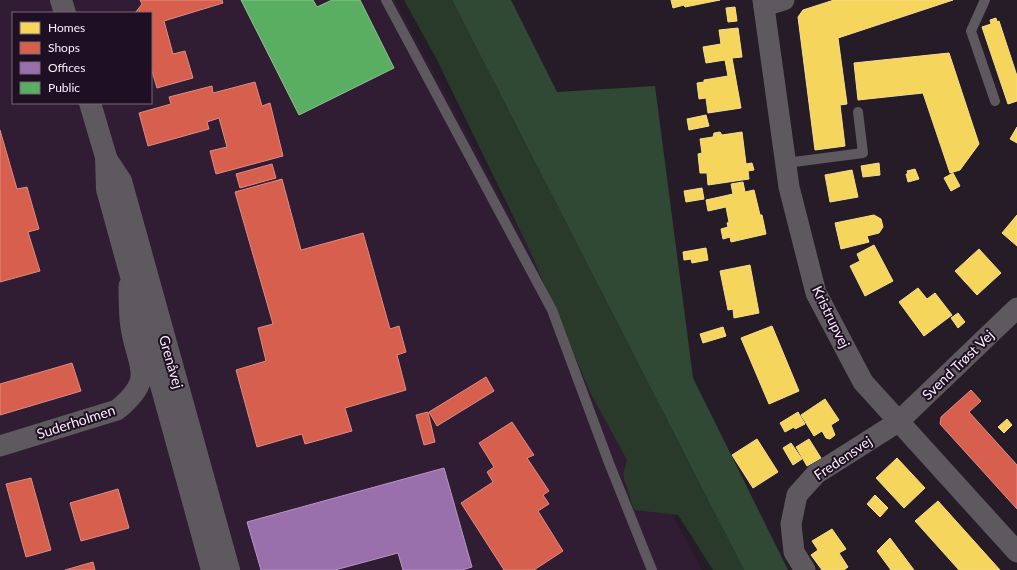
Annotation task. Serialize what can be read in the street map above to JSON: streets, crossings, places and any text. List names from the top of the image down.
{
  "streets": {
    "street": [
      "Kristrupvej",
      "Grenåvej",
      "Svend Trøst Vej",
      "Suderholmen",
      "Fredensvej"
    ]
  },
  "crossings": [
    ["Kristrupvej", "Svend Trøst Vej"],
    ["Kristrupvej", "Fredensvej"],
    ["Grenåvej", "Suderholmen"],
    ["Svend Trøst Vej", "Fredensvej"]
  ],
  "legend": [
    "Homes",
    "Shops",
    "Offices",
    "Public"
  ]
}
